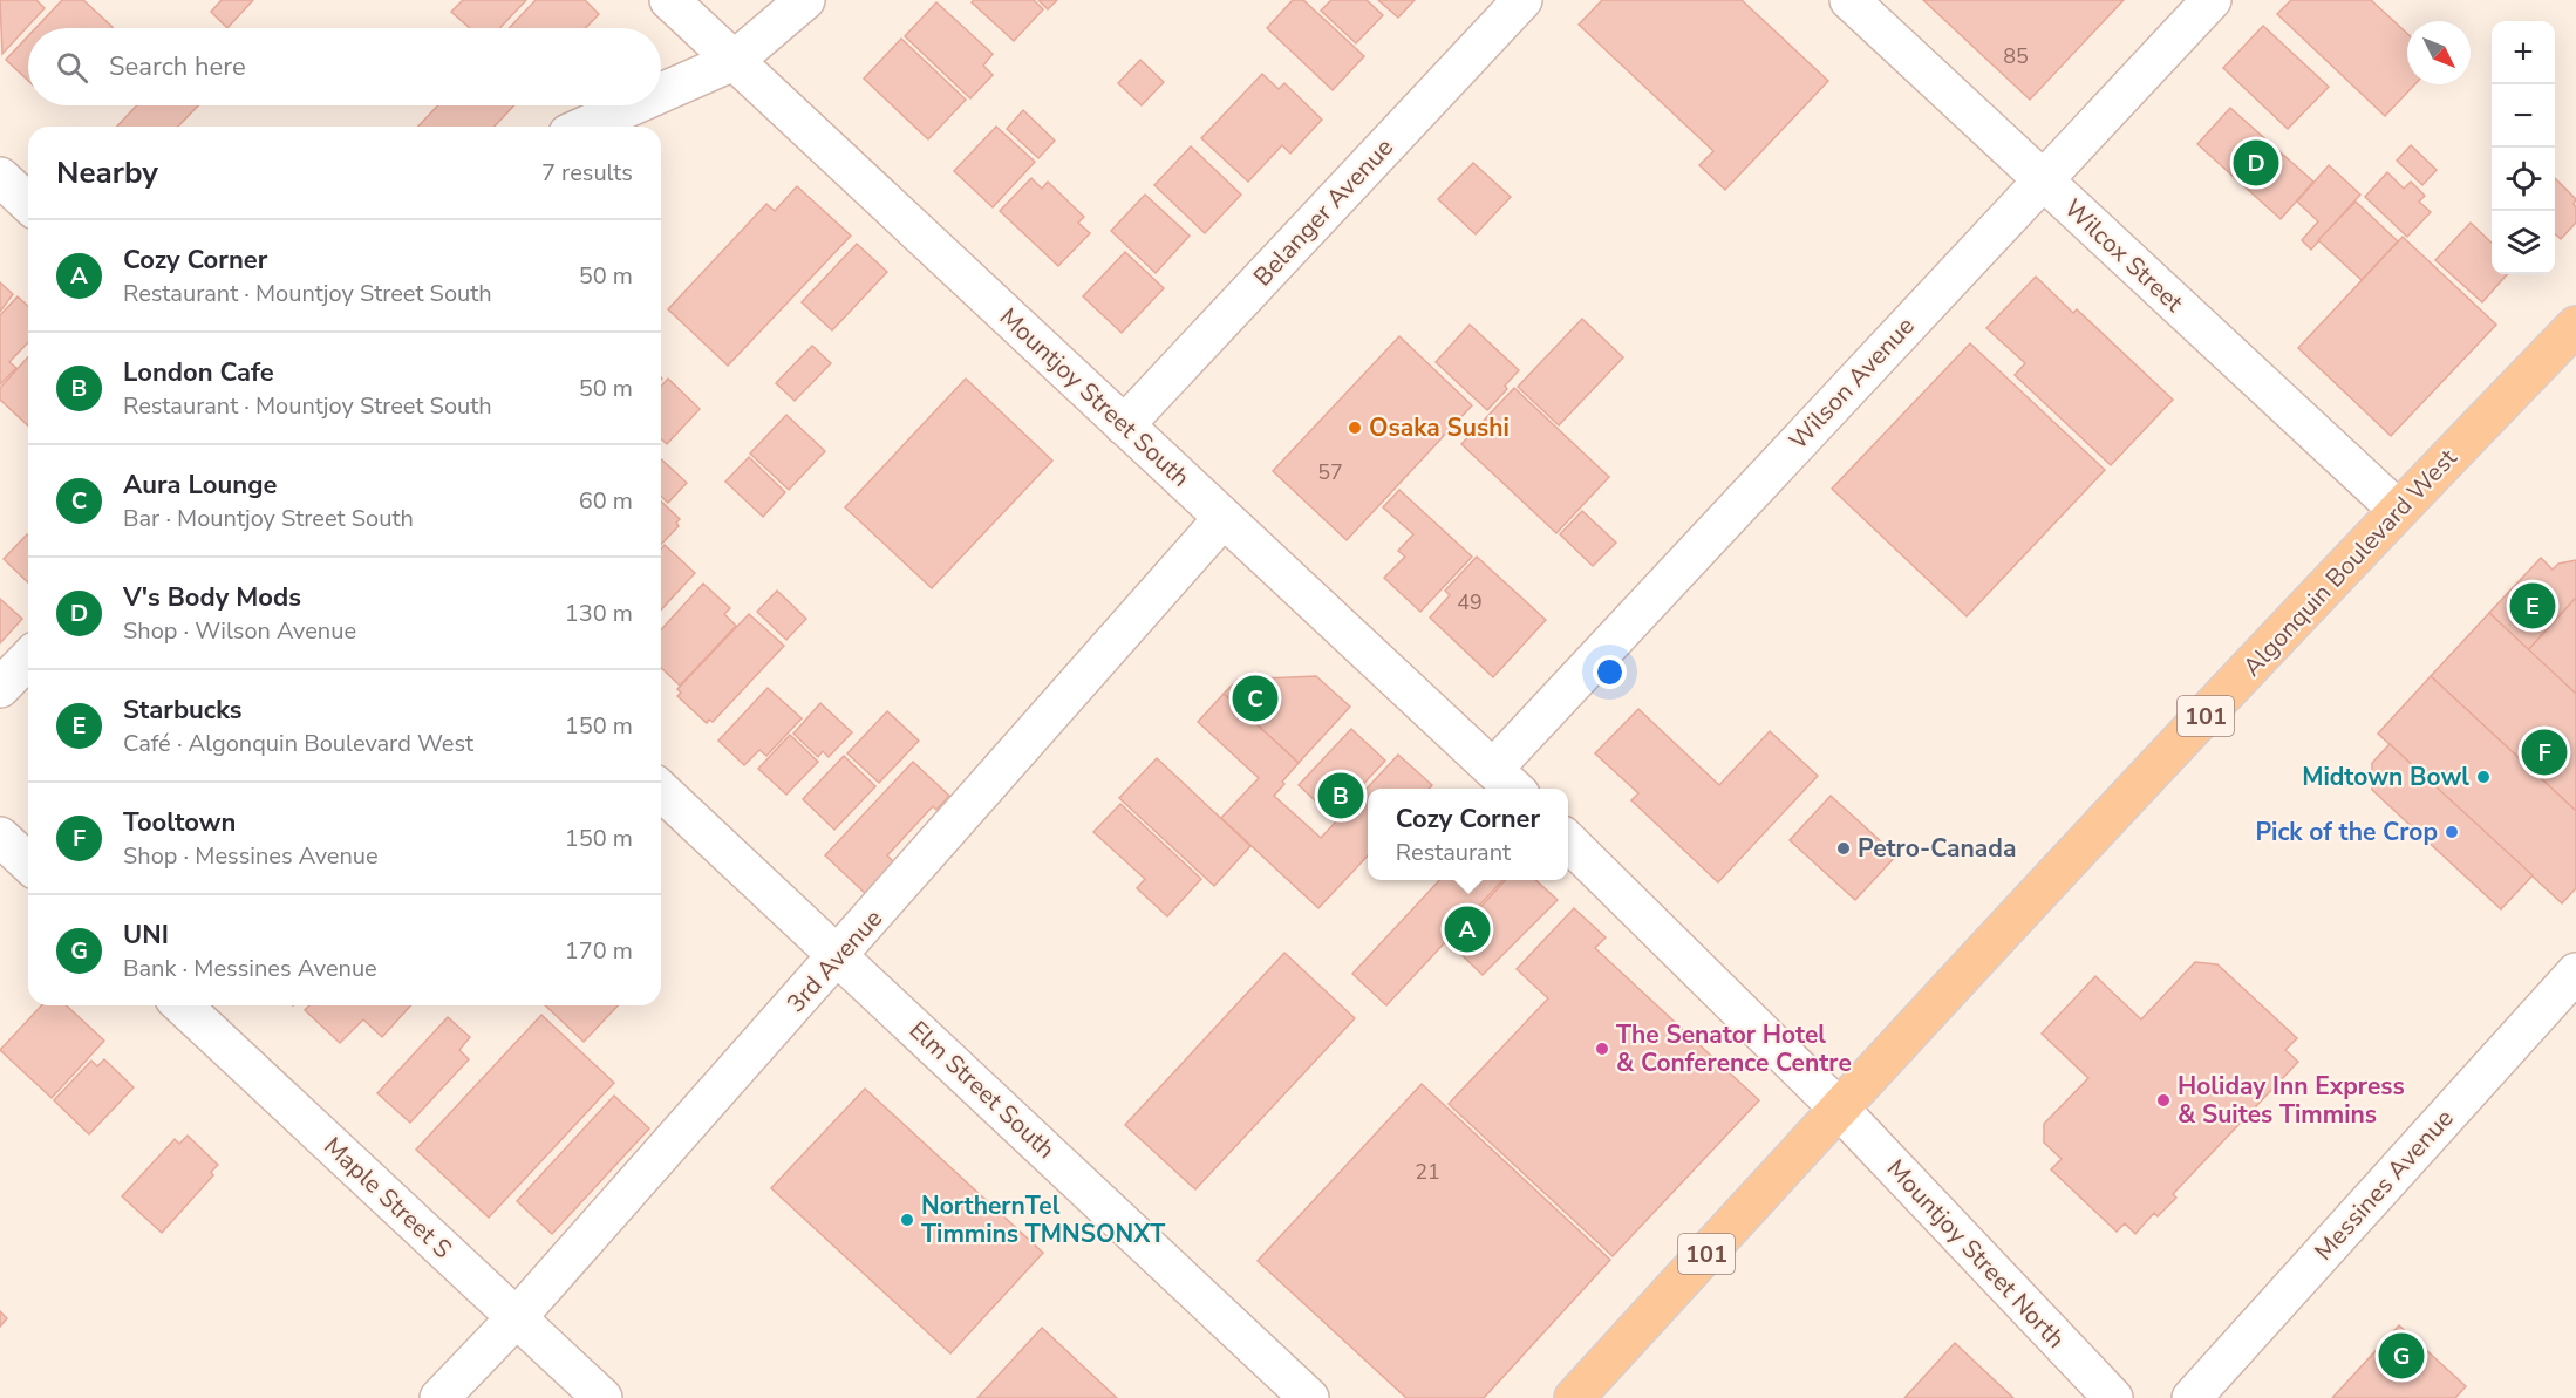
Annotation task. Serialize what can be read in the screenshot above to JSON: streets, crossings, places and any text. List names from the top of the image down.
{
  "streets": {
    "main road": ["Algonquin Boulevard West", "101"],
    "street": [
      "Belanger Avenue",
      "Wilcox Street",
      "Wilson Avenue",
      "Mountjoy Street South",
      "3rd Avenue",
      "Elm Street South",
      "Messines Avenue",
      "Maple Street S",
      "Mountjoy Street North"
    ]
  },
  "crossings": [
    ["Belanger Avenue", "Mountjoy Street South"],
    ["Wilcox Street", "Wilson Avenue"],
    ["Wilcox Street", "Algonquin Boulevard West"],
    ["Wilson Avenue", "Mountjoy Street South"],
    ["Mountjoy Street South", "3rd Avenue"],
    ["Algonquin Boulevard West", "101"],
    ["Algonquin Boulevard West", "Mountjoy Street North"],
    ["101", "Mountjoy Street North"],
    ["3rd Avenue", "Elm Street South"],
    ["3rd Avenue", "Maple Street S"]
  ],
  "places": [
    "Osaka Sushi",
    "Midtown Bowl",
    "Pick of the Crop",
    "Petro-Canada",
    "The Senator Hotel & Conference Centre",
    "Holiday Inn Express & Suites Timmins",
    "NorthernTel Timmins TMNSONXT"
  ],
  "house_numbers": [
    "85",
    "57",
    "49",
    "21"
  ],
  "north": "bottom right",
  "page": {
    "map_buttons": ["+", "−"],
    "search": "Search here",
    "heading": ["Nearby", "7 results"],
    "pins": [
      "D",
      "E",
      "C",
      "F",
      "B",
      "A",
      "G"
    ],
    "list": [
      {
        "mark": "A",
        "name": "Cozy Corner",
        "note": "Restaurant · Mountjoy Street South",
        "value": "50 m"
      },
      {
        "mark": "B",
        "name": "London Cafe",
        "note": "Restaurant · Mountjoy Street South",
        "value": "50 m"
      },
      {
        "mark": "C",
        "name": "Aura Lounge",
        "note": "Bar · Mountjoy Street South",
        "value": "60 m"
      },
      {
        "mark": "D",
        "name": "V's Body Mods",
        "note": "Shop · Wilson Avenue",
        "value": "130 m"
      },
      {
        "mark": "E",
        "name": "Starbucks",
        "note": "Café · Algonquin Boulevard West",
        "value": "150 m"
      },
      {
        "mark": "F",
        "name": "Tooltown",
        "note": "Shop · Messines Avenue",
        "value": "150 m"
      },
      {
        "mark": "G",
        "name": "UNI",
        "note": "Bank · Messines Avenue",
        "value": "170 m"
      }
    ],
    "popup": ["Cozy Corner", "Restaurant"]
  }
}
